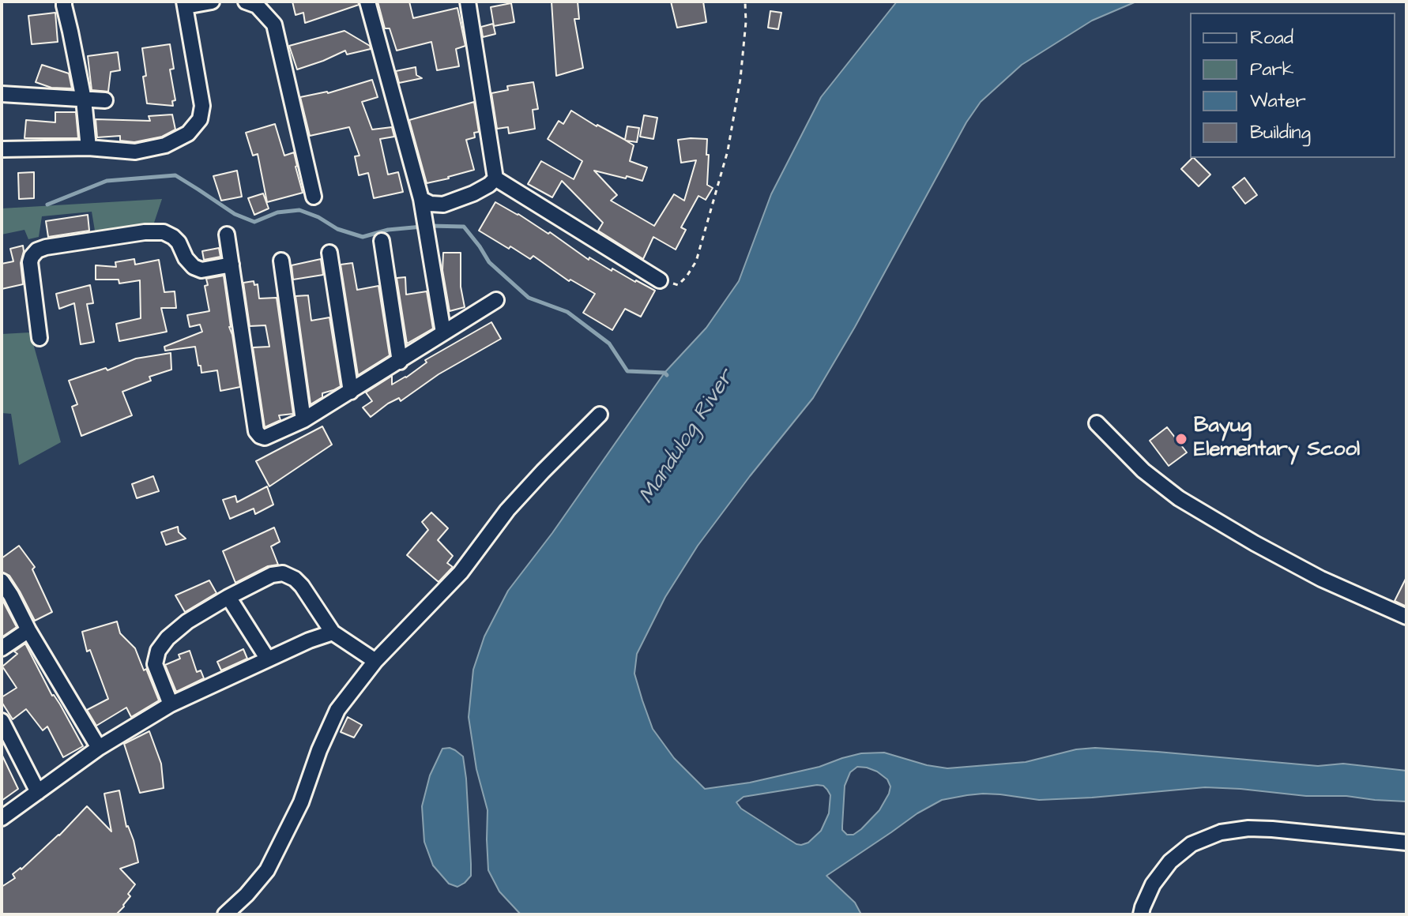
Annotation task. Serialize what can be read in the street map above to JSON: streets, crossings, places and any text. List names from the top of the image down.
{
  "water": ["Mandulog River"],
  "places": ["Bayug Elementary Scool"],
  "legend": [
    "Road",
    "Park",
    "Water",
    "Building"
  ]
}
